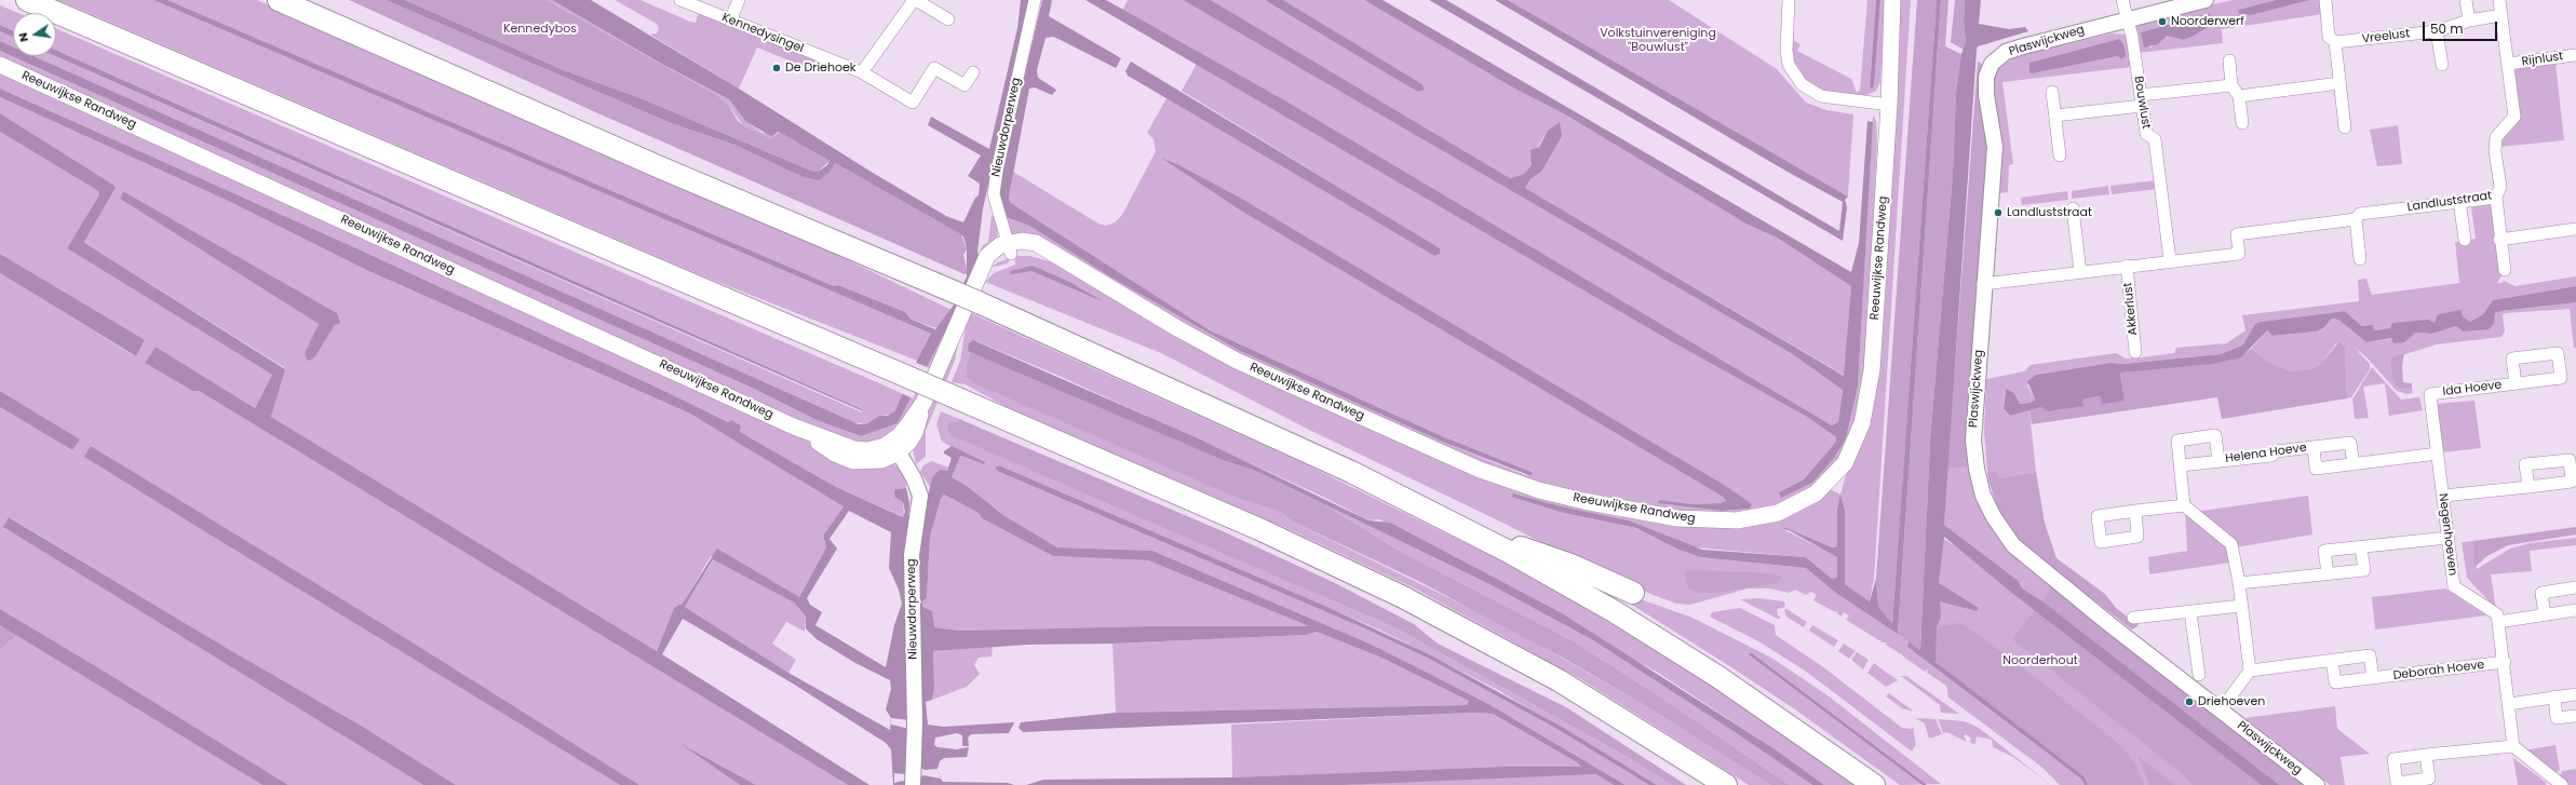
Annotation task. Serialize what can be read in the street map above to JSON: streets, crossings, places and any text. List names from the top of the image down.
{
  "streets": {
    "main road": ["Reeuwijkse Randweg"],
    "street": [
      "Kennedysingel",
      "Vreelust",
      "Plaswijckweg",
      "Rijnlust",
      "Bouwlust",
      "Nieuwdorperweg",
      "Landluststraat",
      "Akkerlust",
      "Ida Hoeve",
      "Helena Hoeve",
      "Negenhoeven",
      "Deborah Hoeve"
    ]
  },
  "crossings": [
    ["Vreelust", "Landluststraat"],
    ["Plaswijckweg", "Bouwlust"],
    ["Plaswijckweg", "Landluststraat"],
    ["Rijnlust", "Landluststraat"],
    ["Reeuwijkse Randweg", "Nieuwdorperweg"],
    ["Bouwlust", "Landluststraat"],
    ["Landluststraat", "Akkerlust"],
    ["Ida Hoeve", "Negenhoeven"],
    ["Helena Hoeve", "Negenhoeven"]
  ],
  "parks": ["Kennedybos", "Volkstuinvereniging \"Bouwlust\"", "Noorderhout"],
  "places": [
    "Noorderwerf",
    "De Driehoek",
    "Landluststraat",
    "Driehoeven"
  ],
  "scale_bar": "50 m",
  "north": "left"
}
